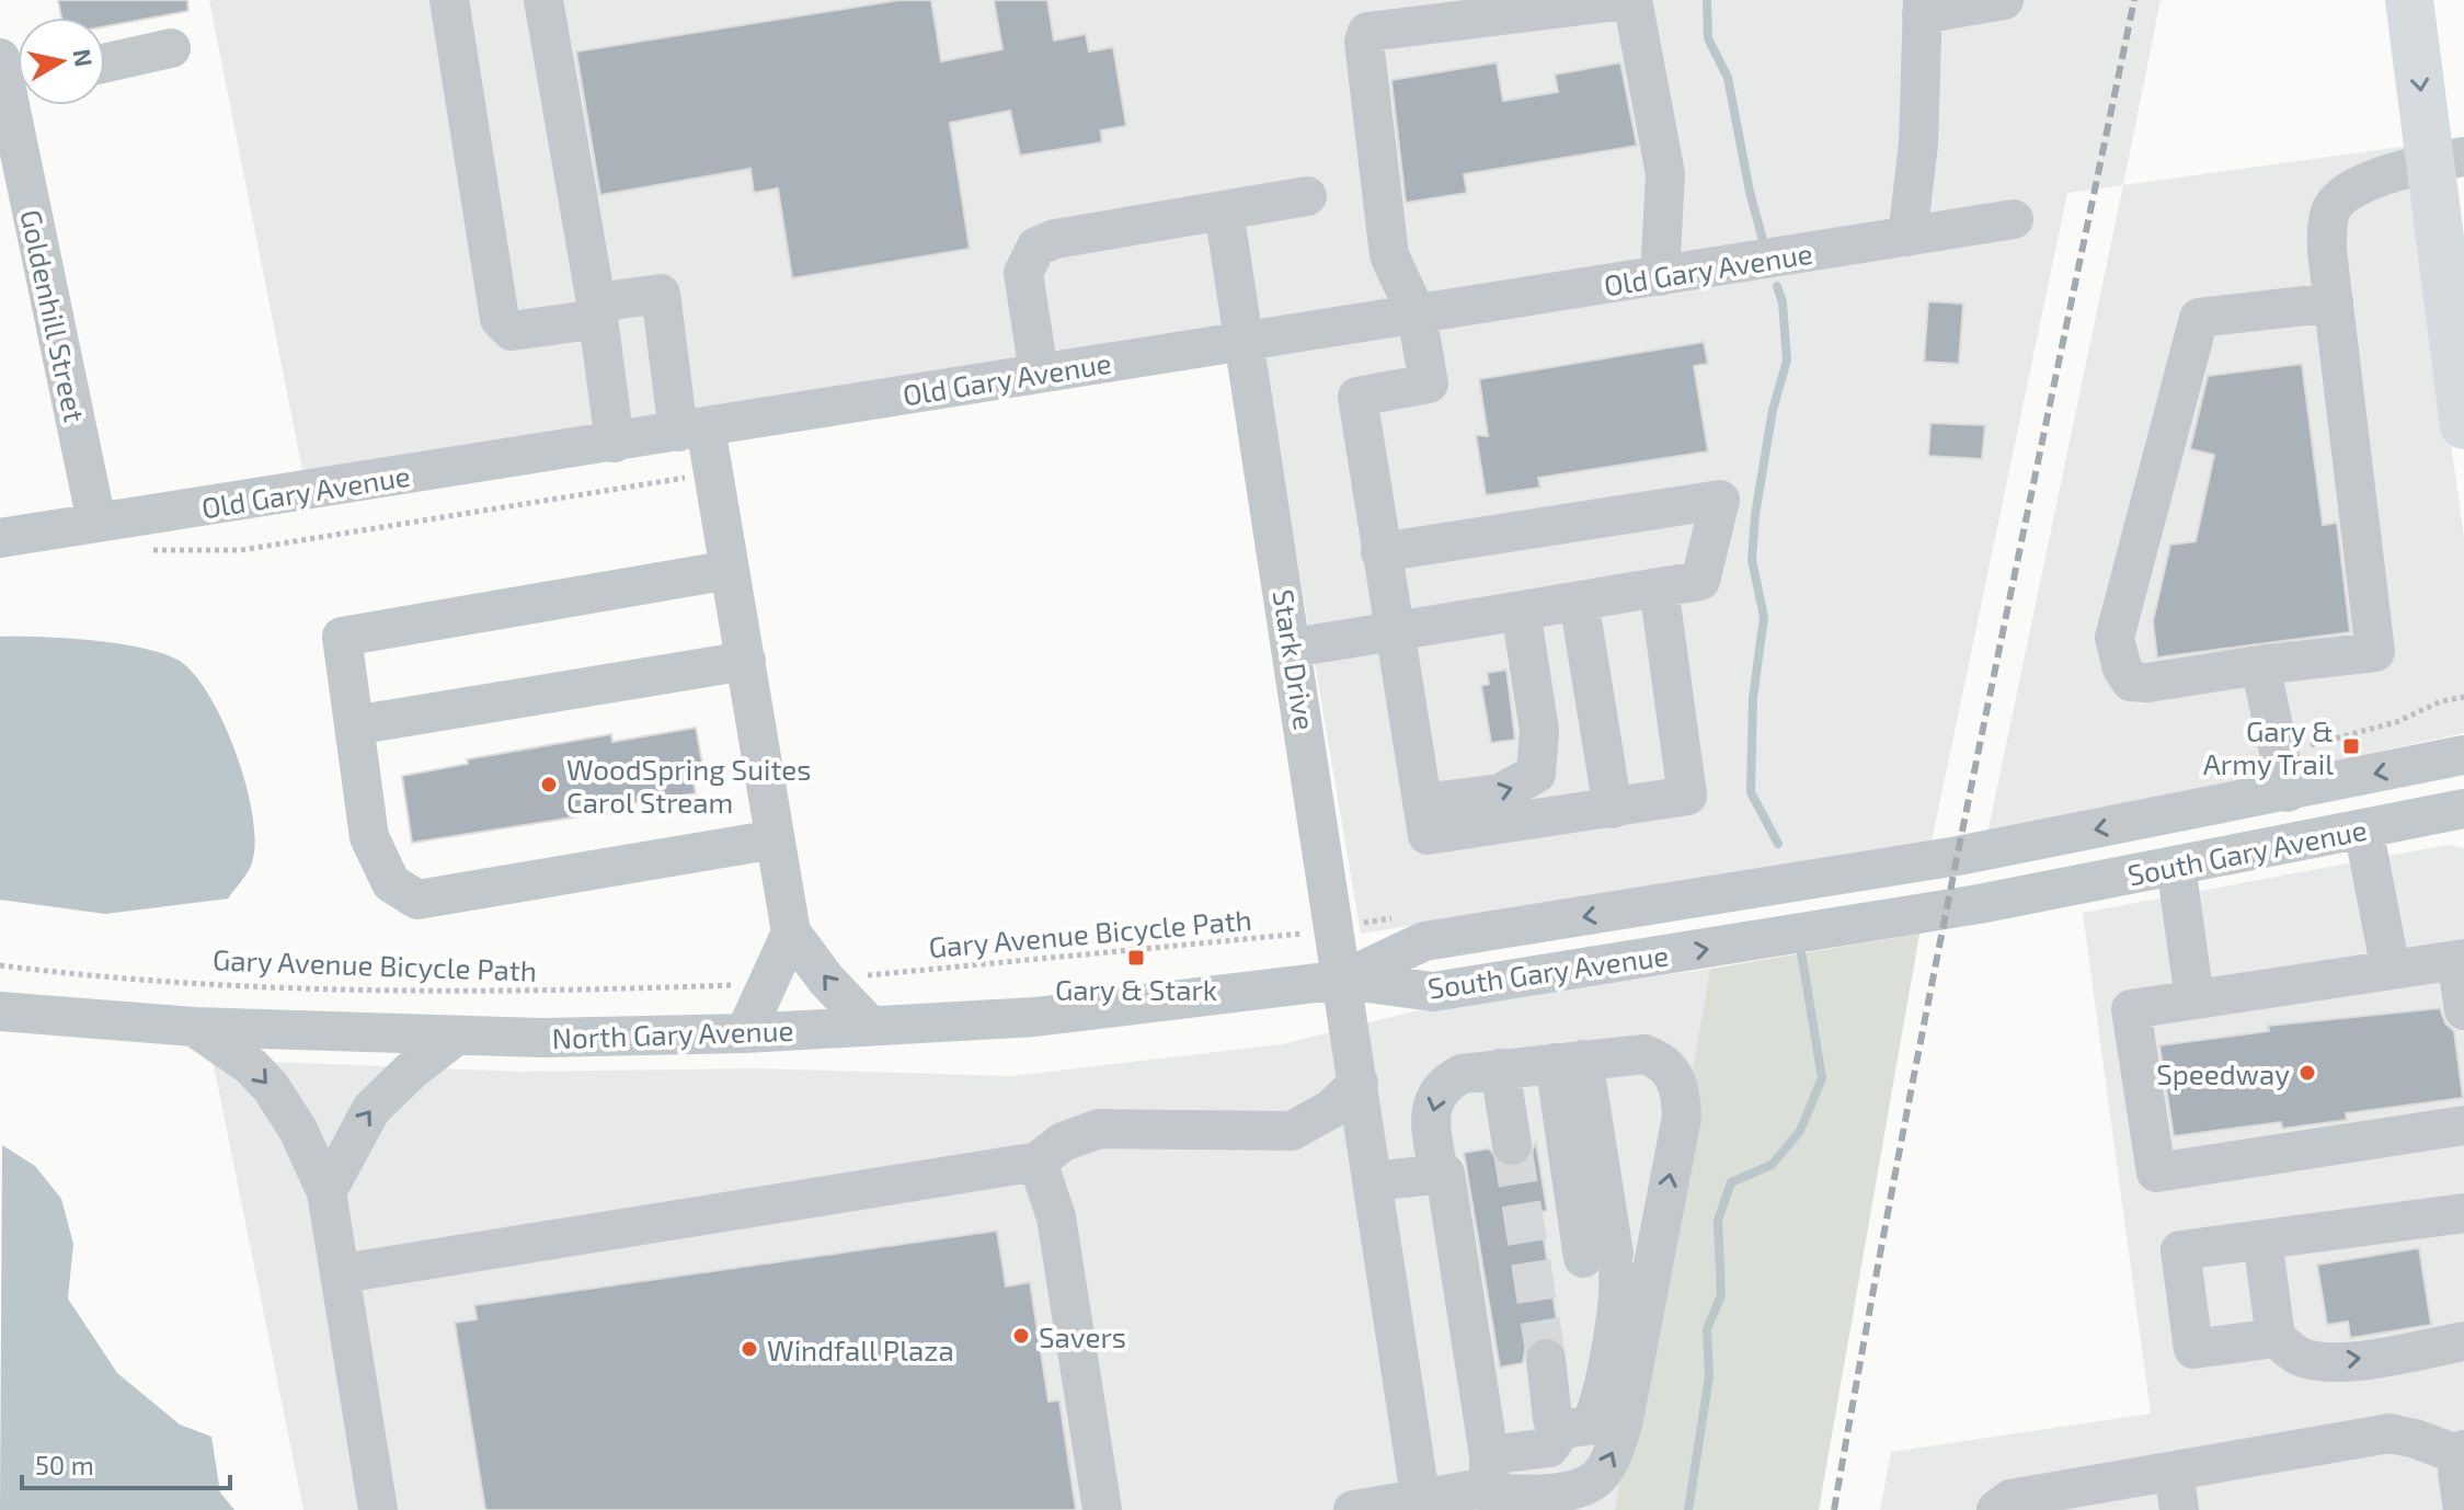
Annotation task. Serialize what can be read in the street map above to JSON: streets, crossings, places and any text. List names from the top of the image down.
{
  "streets": {
    "street": [
      "Old Gary Avenue",
      "Goldenhill Street",
      "Stark Drive",
      "South Gary Avenue",
      "North Gary Avenue"
    ],
    "path": ["Gary Avenue Bicycle Path"]
  },
  "crossings": [
    ["Old Gary Avenue", "Goldenhill Street"],
    ["Old Gary Avenue", "Stark Drive"],
    ["Stark Drive", "South Gary Avenue"],
    ["Stark Drive", "North Gary Avenue"],
    ["South Gary Avenue", "North Gary Avenue"]
  ],
  "places": {
    "transit": ["Gary & Army Trail", "Gary & Stark"],
    "other": [
      "WoodSpring Suites Carol Stream",
      "Speedway",
      "Savers",
      "Windfall Plaza"
    ]
  },
  "scale_bar": "50 m",
  "north": "right"
}
